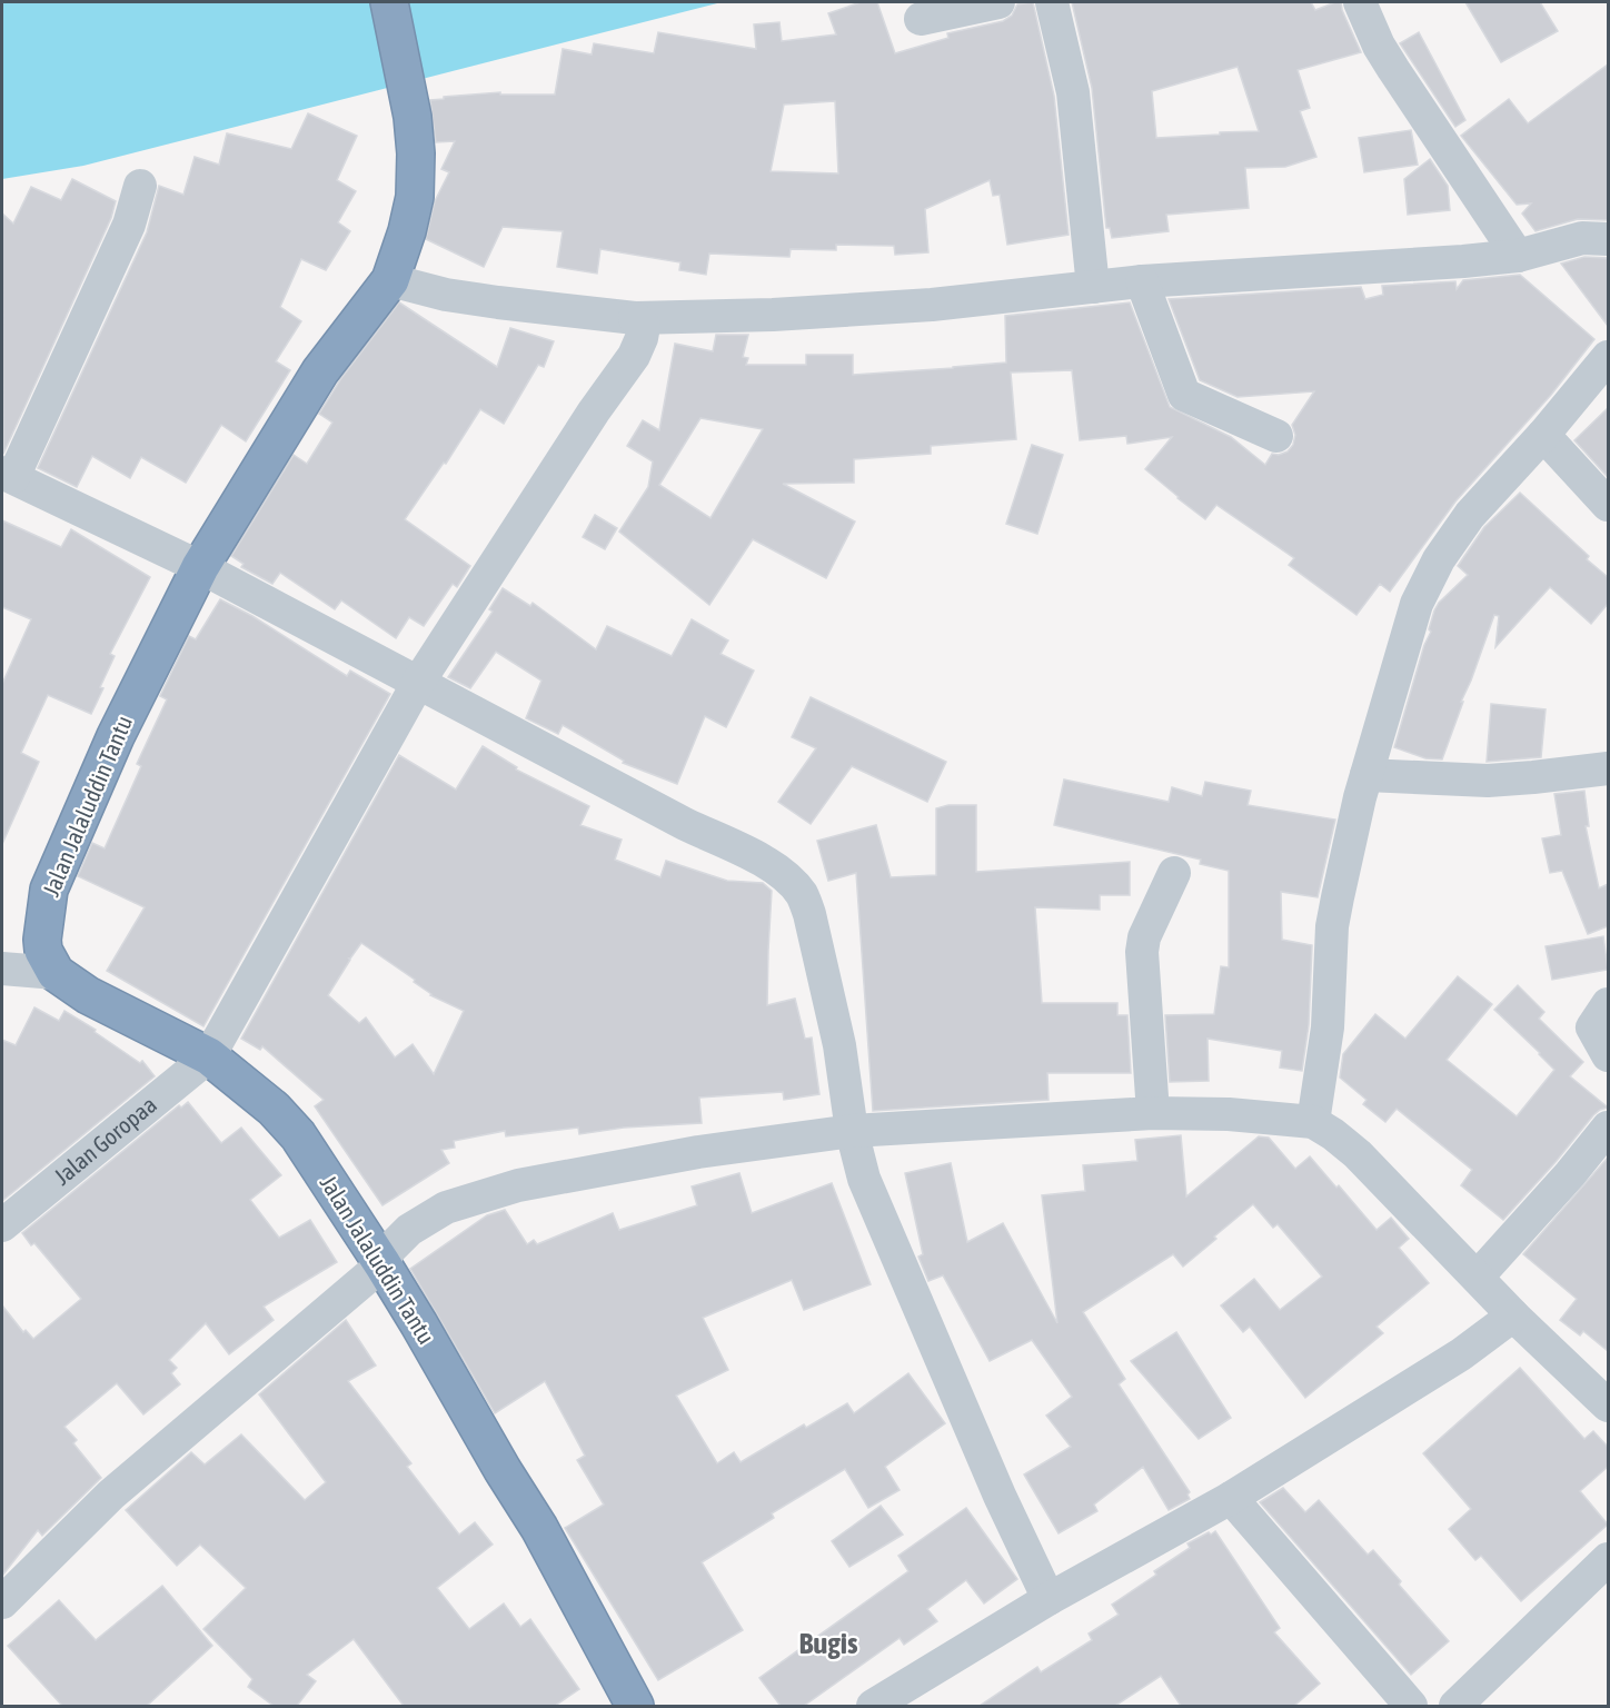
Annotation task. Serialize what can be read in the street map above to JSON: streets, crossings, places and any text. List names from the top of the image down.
{
  "streets": {
    "highway": ["Jalan Jalaluddin Tantu"],
    "street": ["Jalan Goropaa"]
  },
  "crossings": [
    ["Jalan Jalaluddin Tantu", "Jalan Goropaa"]
  ],
  "districts": ["Bugis"]
}
